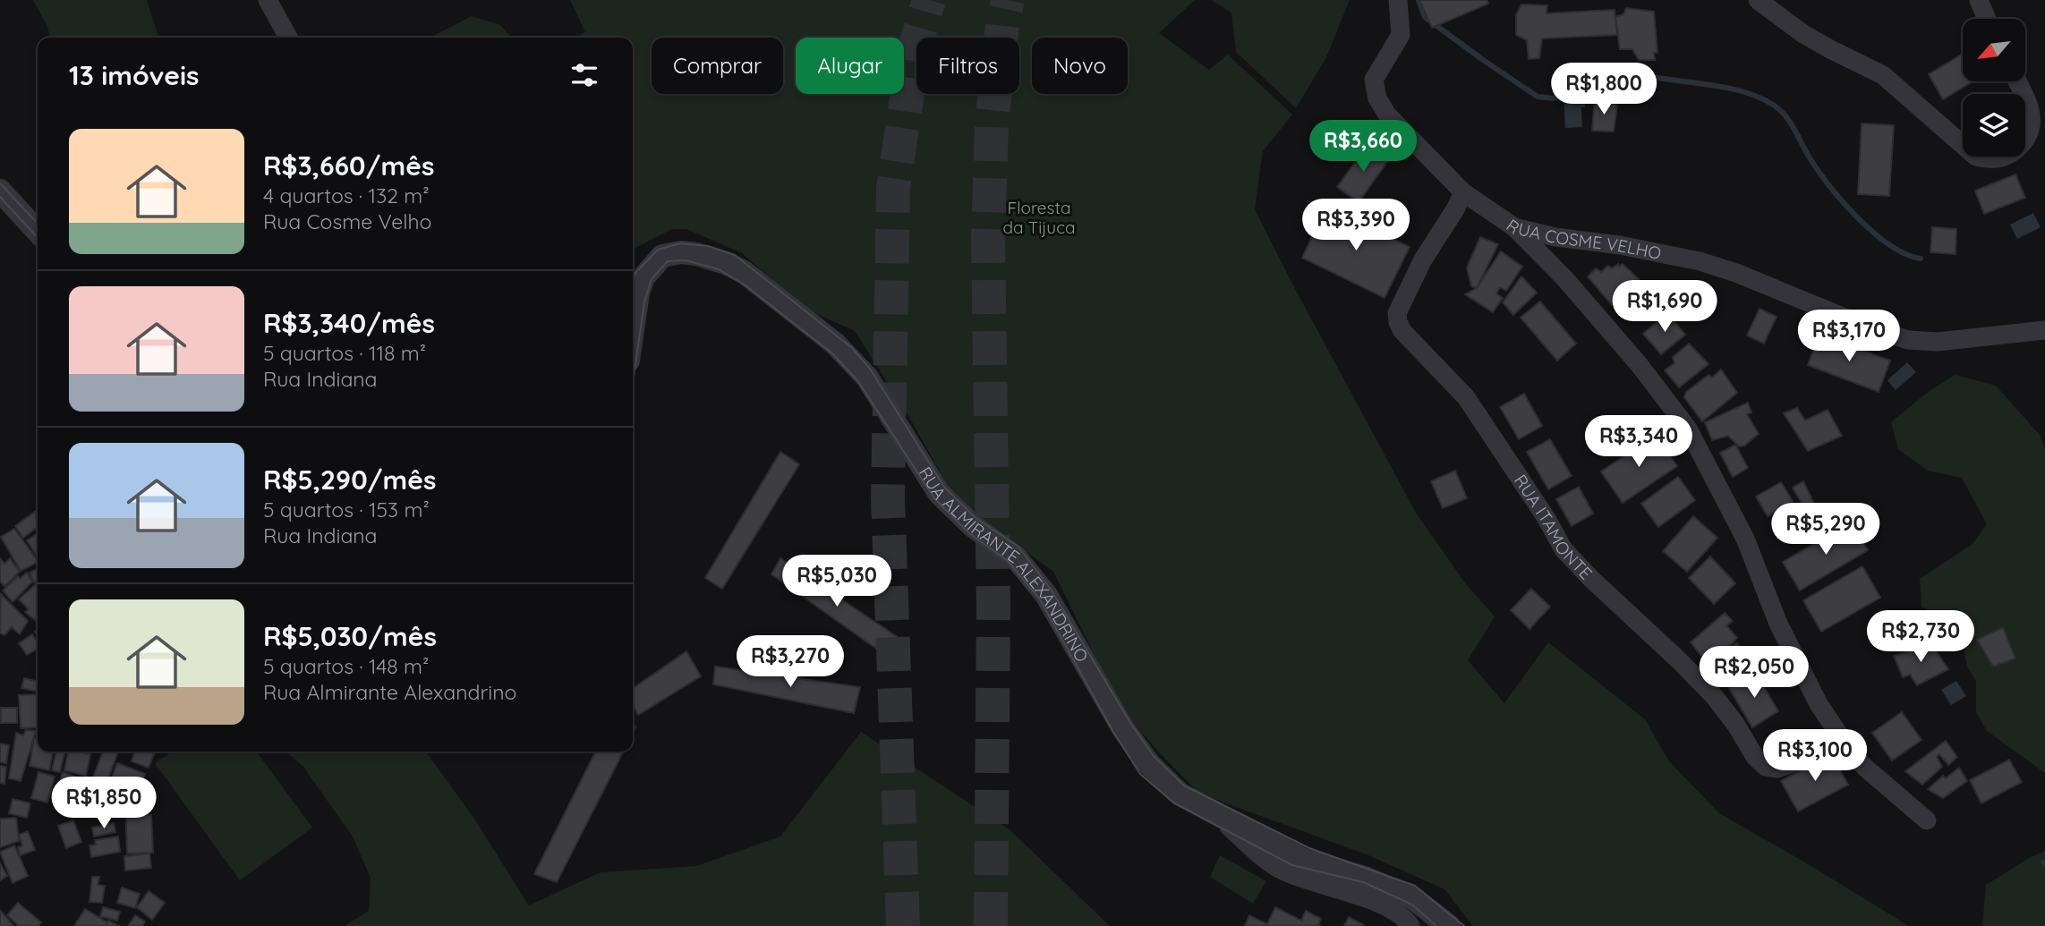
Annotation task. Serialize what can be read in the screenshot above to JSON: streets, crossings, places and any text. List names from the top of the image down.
{
  "streets": {
    "street": ["RUA COSME VELHO", "RUA ITAMONTE", "RUA ALMIRANTE ALEXANDRINO"]
  },
  "crossings": [
    ["RUA COSME VELHO", "RUA ITAMONTE"]
  ],
  "parks": ["Floresta da Tijuca"],
  "north": "bottom left",
  "page": {
    "chip": [
      "Comprar",
      "Alugar",
      "Filtros",
      "Novo"
    ],
    "heading": "13 imóveis",
    "price": [
      "R$1,800",
      "R$3,660",
      "R$3,390",
      "R$1,690",
      "R$3,170",
      "R$3,340",
      "R$5,290",
      "R$5,030",
      "R$2,730",
      "R$3,270",
      "R$2,050",
      "R$3,100",
      "R$1,850"
    ],
    "list": [
      {
        "name": "R$3,660/mês",
        "note": "4 quartos · 132 m² · Rua Cosme Velho"
      },
      {
        "name": "R$3,340/mês",
        "note": "5 quartos · 118 m² · Rua Indiana"
      },
      {
        "name": "R$5,290/mês",
        "note": "5 quartos · 153 m² · Rua Indiana"
      },
      {
        "name": "R$5,030/mês",
        "note": "5 quartos · 148 m² · Rua Almirante Alexandrino"
      }
    ]
  }
}
